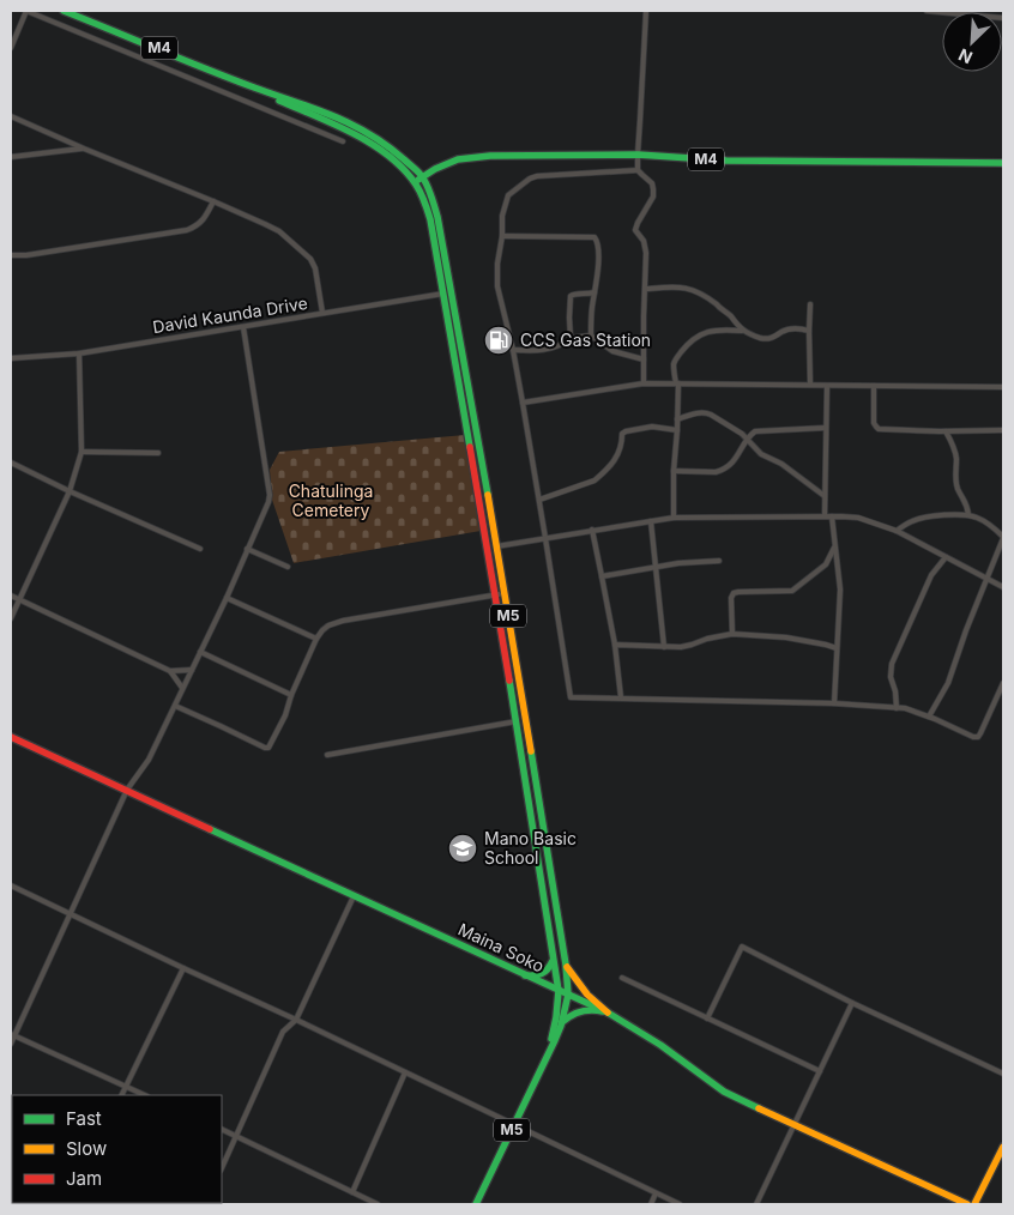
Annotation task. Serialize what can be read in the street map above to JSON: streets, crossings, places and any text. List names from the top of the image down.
{
  "streets": {
    "main road": ["M4", "M5", "Maina Soko"],
    "street": ["David Kaunda Drive"]
  },
  "crossings": [
    ["M4", "M5"],
    ["David Kaunda Drive", "M5"],
    ["M5", "Maina Soko"]
  ],
  "parks": ["Chatulinga Cemetery"],
  "places": {
    "fuel station": ["CCS Gas Station"],
    "school or university": ["Mano Basic School"]
  },
  "legend": ["Fast", "Slow", "Jam"],
  "north": "bottom left"
}
